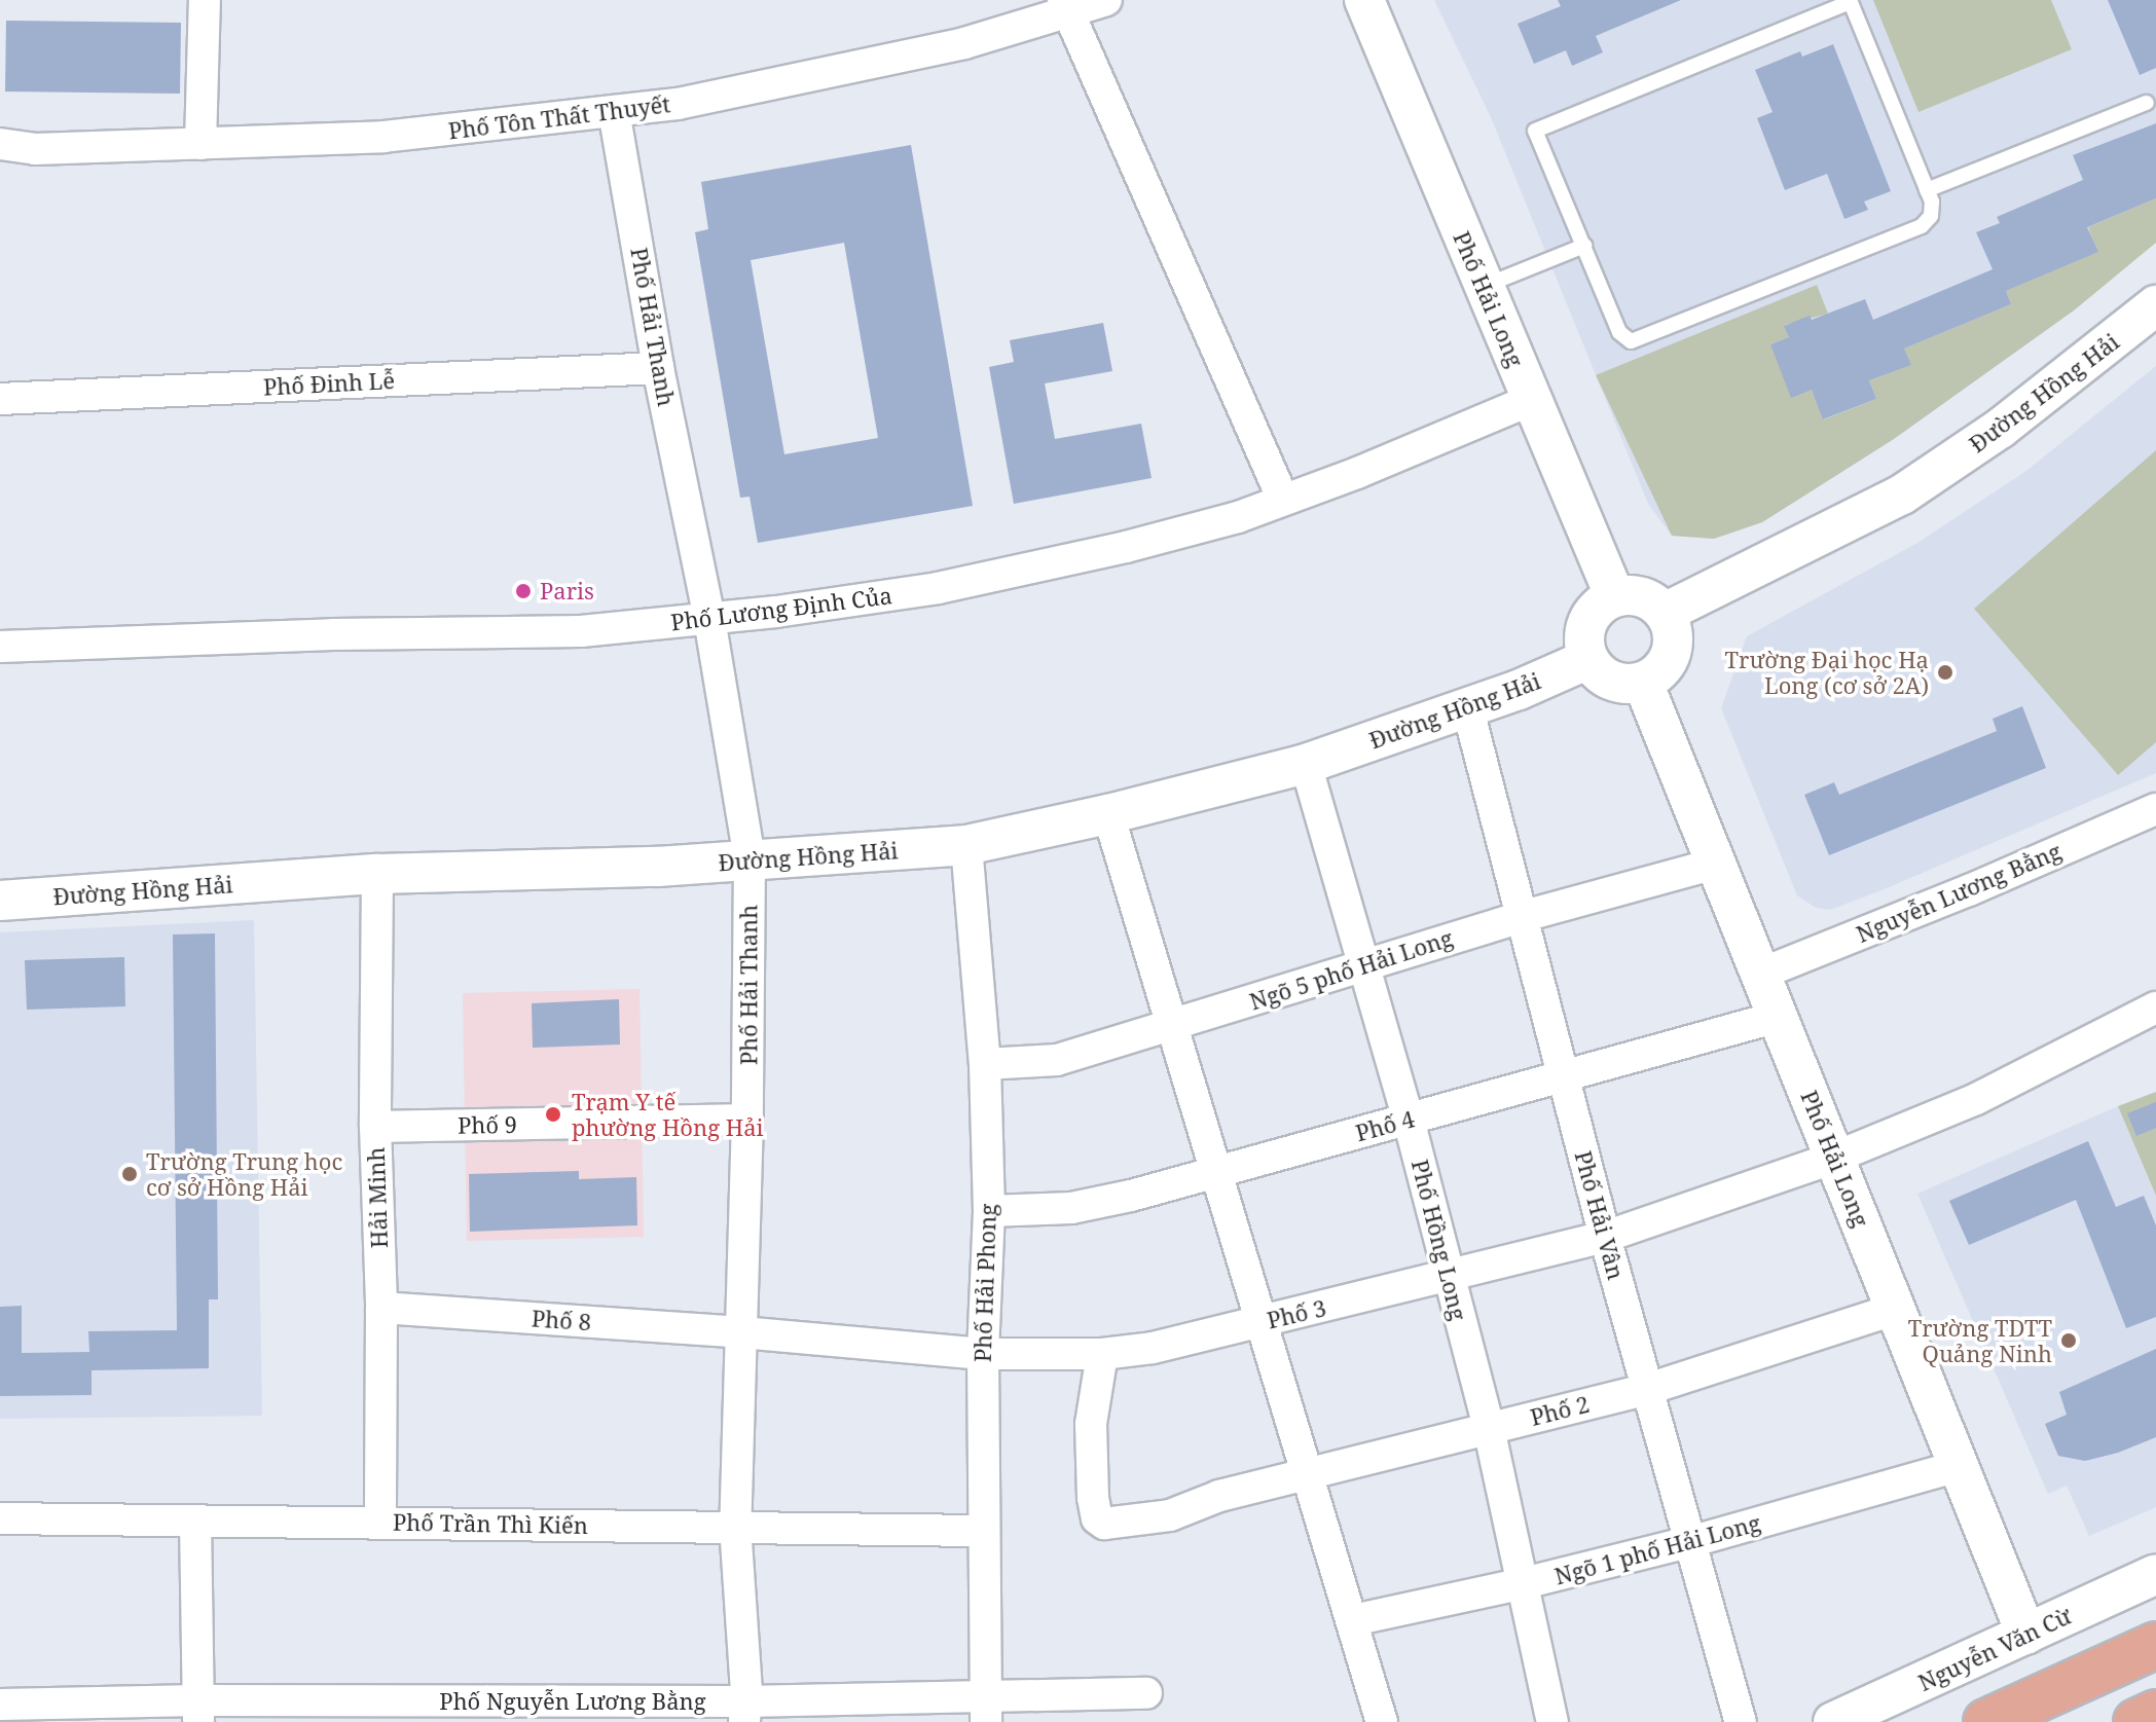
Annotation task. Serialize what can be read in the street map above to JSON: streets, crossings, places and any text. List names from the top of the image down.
{
  "streets": {
    "street": [
      "Phố Tôn Thất Thuyết",
      "Phố Hải Long",
      "Phố Hải Thanh",
      "Phố Đinh Lễ",
      "Đường Hồng Hải",
      "Phố Lương Định Của",
      "Nguyễn Lương Bằng",
      "Ngõ 5 phố Hải Long",
      "Phố 9",
      "Phố 4",
      "Hải Minh",
      "Phố Hải Vân",
      "Phố Hồng Long",
      "Phố Hải Phong",
      "Phố 3",
      "Phố 8",
      "Phố 2",
      "Phố Trần Thì Kiến",
      "Ngõ 1 phố Hải Long",
      "Nguyễn Văn Cừ",
      "Phố Nguyễn Lương Bằng"
    ]
  },
  "crossings": [
    ["Phố Tôn Thất Thuyết", "Phố Hải Thanh"],
    ["Phố Hải Long", "Đường Hồng Hải"],
    ["Phố Hải Long", "Phố Lương Định Của"],
    ["Phố Hải Long", "Nguyễn Lương Bằng"],
    ["Phố Hải Long", "Ngõ 5 phố Hải Long"],
    ["Phố Hải Long", "Phố 4"],
    ["Phố Hải Long", "Phố 3"],
    ["Phố Hải Long", "Phố 2"],
    ["Phố Hải Long", "Ngõ 1 phố Hải Long"],
    ["Phố Hải Long", "Nguyễn Văn Cừ"],
    ["Phố Hải Thanh", "Phố Đinh Lễ"],
    ["Phố Hải Thanh", "Đường Hồng Hải"],
    ["Phố Hải Thanh", "Phố Lương Định Của"],
    ["Phố Hải Thanh", "Phố 9"],
    ["Phố Hải Thanh", "Phố 3"],
    ["Phố Hải Thanh", "Phố 8"],
    ["Phố Hải Thanh", "Phố Trần Thì Kiến"],
    ["Phố Hải Thanh", "Phố Nguyễn Lương Bằng"],
    ["Đường Hồng Hải", "Hải Minh"],
    ["Đường Hồng Hải", "Phố Hải Vân"],
    ["Đường Hồng Hải", "Phố Hồng Long"],
    ["Đường Hồng Hải", "Phố Hải Phong"],
    ["Ngõ 5 phố Hải Long", "Phố Hải Vân"],
    ["Ngõ 5 phố Hải Long", "Phố Hồng Long"],
    ["Ngõ 5 phố Hải Long", "Phố Hải Phong"],
    ["Phố 9", "Hải Minh"],
    ["Phố 4", "Phố Hải Vân"],
    ["Phố 4", "Phố Hồng Long"],
    ["Phố 4", "Phố Hải Phong"],
    ["Hải Minh", "Phố 8"],
    ["Hải Minh", "Phố Trần Thì Kiến"],
    ["Phố Hải Vân", "Phố 3"],
    ["Phố Hải Vân", "Phố 2"],
    ["Phố Hải Vân", "Ngõ 1 phố Hải Long"],
    ["Phố Hồng Long", "Phố 3"],
    ["Phố Hồng Long", "Phố 2"],
    ["Phố Hồng Long", "Ngõ 1 phố Hải Long"],
    ["Phố Hải Phong", "Phố 3"],
    ["Phố Hải Phong", "Phố Trần Thì Kiến"],
    ["Phố Hải Phong", "Phố Nguyễn Lương Bằng"],
    ["Phố 3", "Phố 8"],
    ["Phố 3", "Phố 2"]
  ],
  "places": [
    "Paris",
    "Trường Đại học Hạ Long (cơ sở 2A)",
    "Trạm Y tế phường Hồng Hải",
    "Trường Trung học cơ sở Hồng Hải",
    "Trường TDTT Quảng Ninh"
  ]
}
